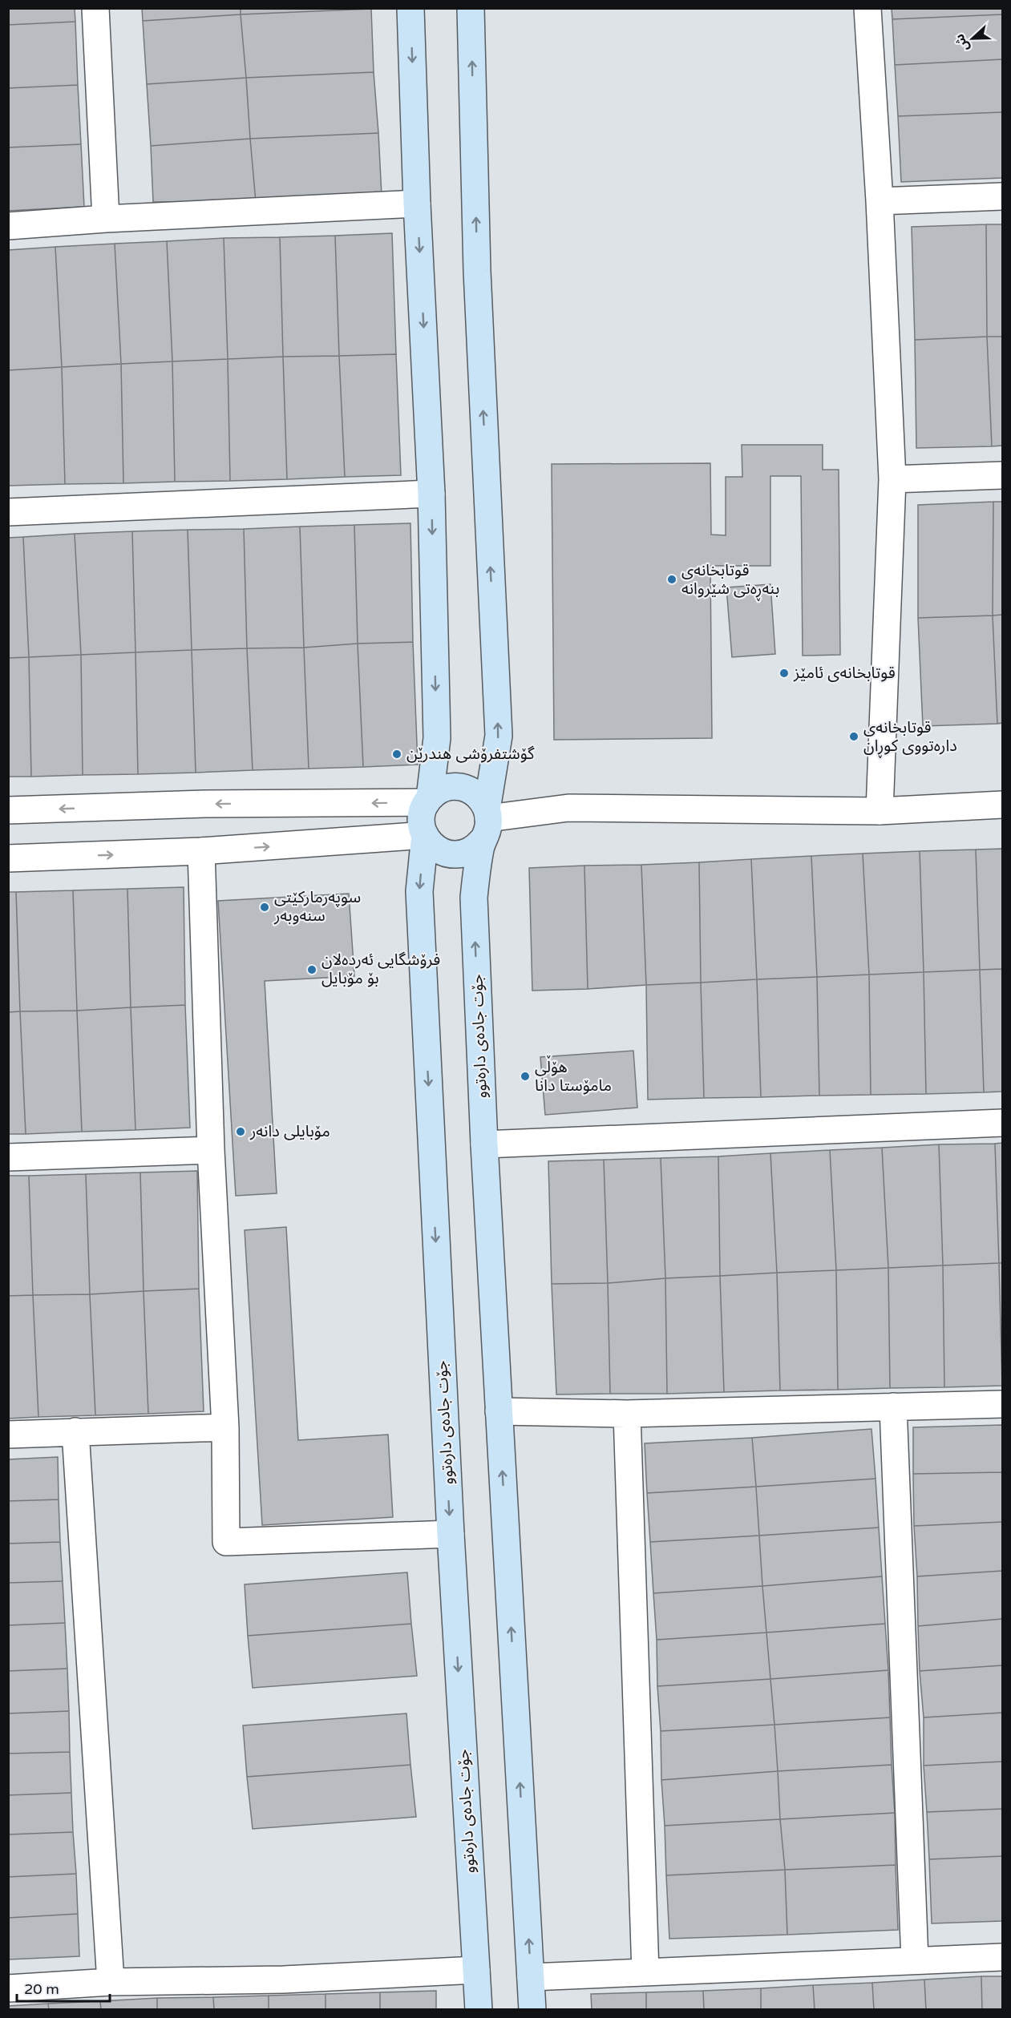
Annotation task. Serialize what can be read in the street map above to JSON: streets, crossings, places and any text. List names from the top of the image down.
{
  "streets": {
    "main road": ["جۆت جادەی دارەتوو"]
  },
  "places": [
    "قوتابخانەی بنەڕەتی شێروانە",
    "قوتابخانەی ئامێز",
    "قوتابخانەی دارەتووی کوڕان",
    "گۆشتفرۆشی هندرێن",
    "سوپەرمارکێتی سنەوبەر",
    "فرۆشگایی ئەردەلان بۆ مۆبایل",
    "هۆڵی مامۆستا دانا",
    "مۆبایلی دانەر"
  ],
  "scale_bar": "20 m",
  "north": "left"
}
